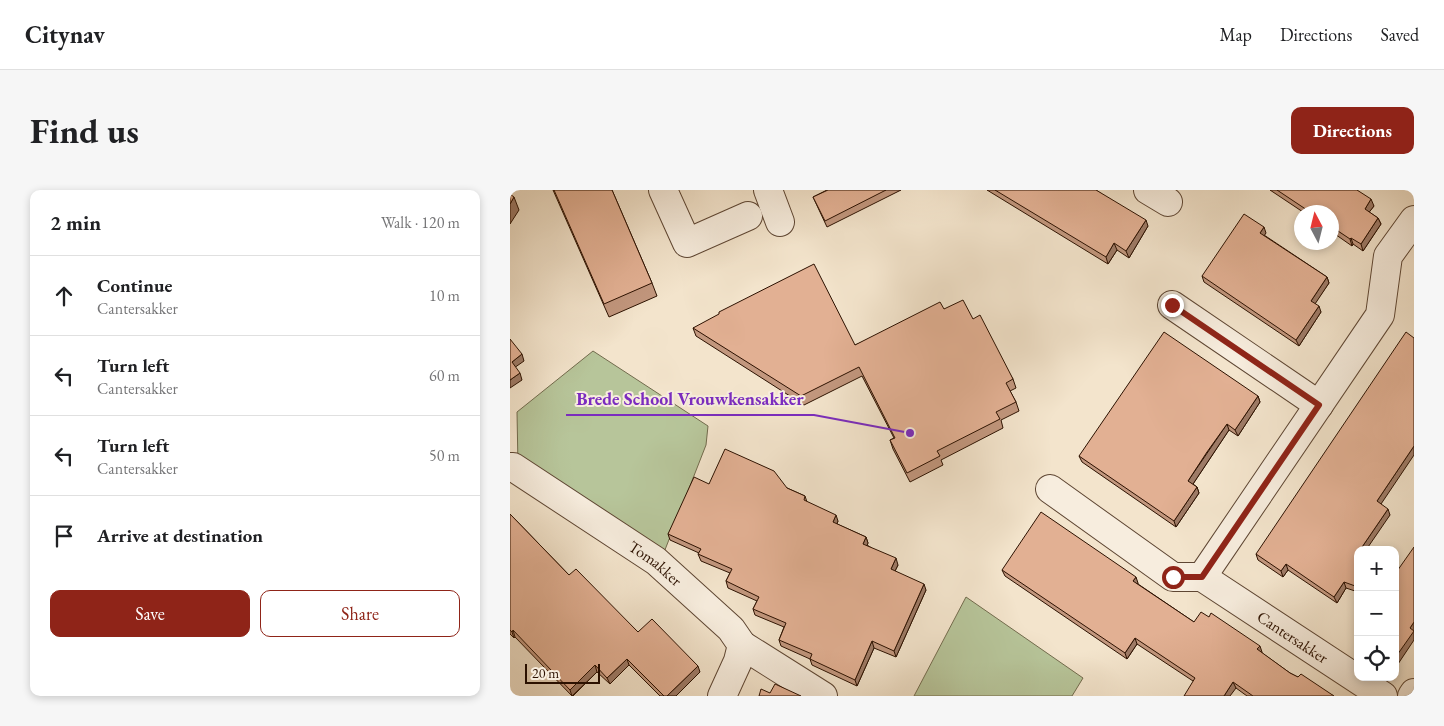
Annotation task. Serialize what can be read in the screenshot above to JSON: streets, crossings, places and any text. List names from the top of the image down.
{
  "streets": {
    "street": ["Tomakker", "Cantersakker"]
  },
  "places": ["Brede School Vrouwkensakker"],
  "scale_bar": "20 m",
  "north": "top",
  "page": {
    "header": "Citynav",
    "nav": ["Map", "Directions", "Saved"],
    "buttons": [
      "Directions",
      ["Save", "Share"]
    ],
    "title": "Find us",
    "heading": ["2 min", "Walk · 120 m"],
    "list": [
      ["Continue", "Cantersakker", "10 m"],
      ["Turn left", "Cantersakker", "60 m"],
      ["Turn left", "Cantersakker", "50 m"],
      "Arrive at destination"
    ],
    "map_buttons": ["+", "−"],
    "scale": "20 m"
  }
}
